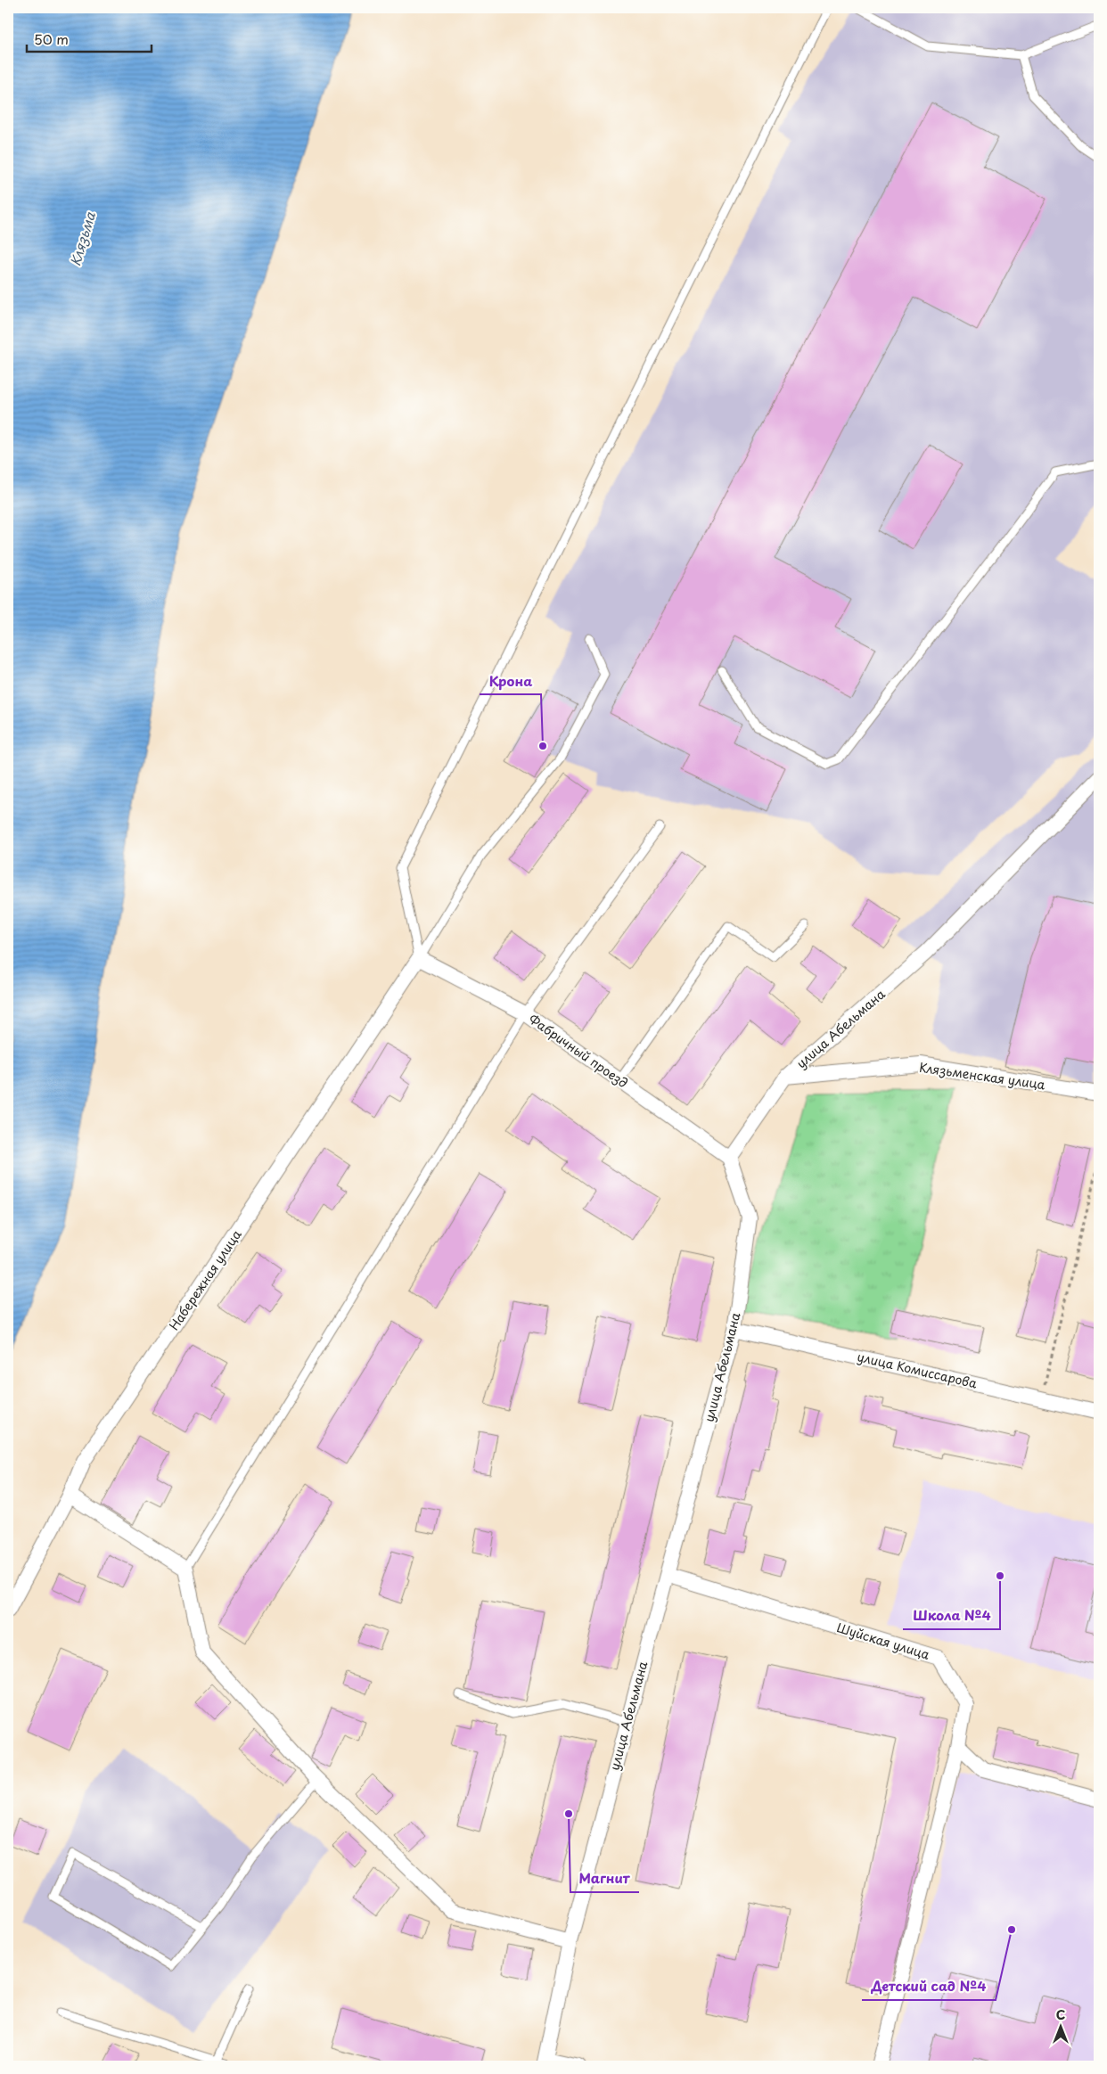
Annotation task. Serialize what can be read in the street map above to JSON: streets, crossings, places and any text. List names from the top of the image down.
{
  "streets": {
    "street": [
      "улица Абельмана",
      "Фабричный проезд",
      "Клязьменская улица",
      "Набережная улица",
      "улица Комиссарова",
      "Шуйская улица"
    ]
  },
  "crossings": [
    ["улица Абельмана", "Фабричный проезд"],
    ["улица Абельмана", "Клязьменская улица"],
    ["улица Абельмана", "улица Комиссарова"],
    ["улица Абельмана", "Шуйская улица"],
    ["Фабричный проезд", "Набережная улица"]
  ],
  "water": ["Клязьма"],
  "places": [
    "Крона",
    "Школа №4",
    "Магнит",
    "Детский сад №4"
  ],
  "scale_bar": "50 m",
  "north": "top"
}
